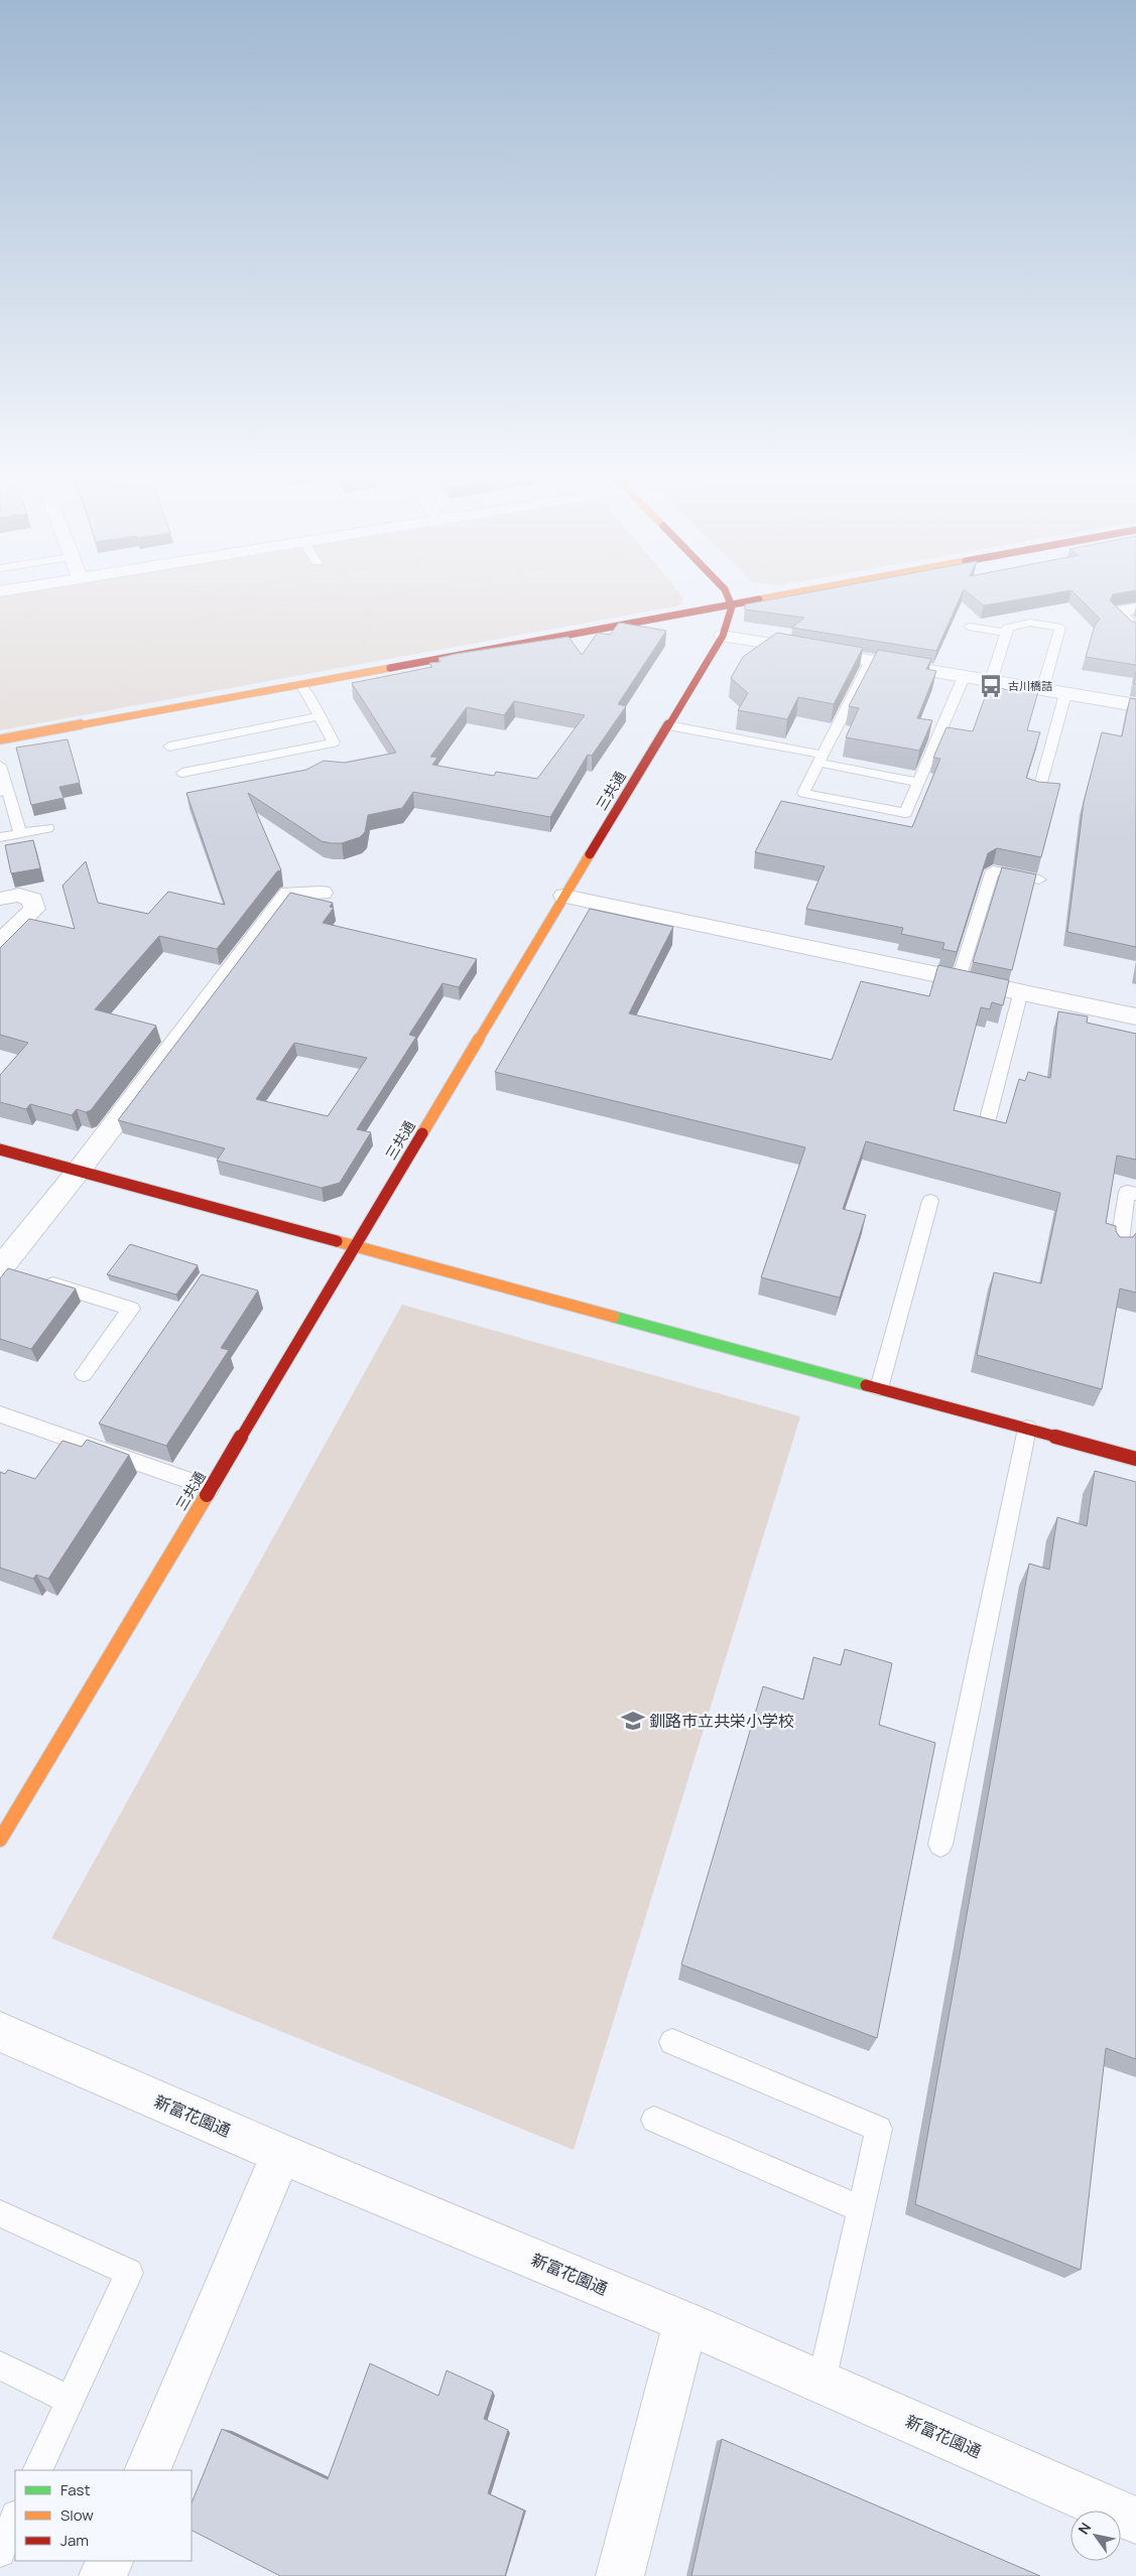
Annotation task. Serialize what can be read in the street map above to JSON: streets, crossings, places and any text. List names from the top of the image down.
{
  "streets": {
    "street": ["三共通", "新富花園通"]
  },
  "places": {
    "bus stop": ["古川橋詰"],
    "school or university": ["釧路市立共栄小学校"]
  },
  "legend": ["Fast", "Slow", "Jam"],
  "north": "top left"
}
